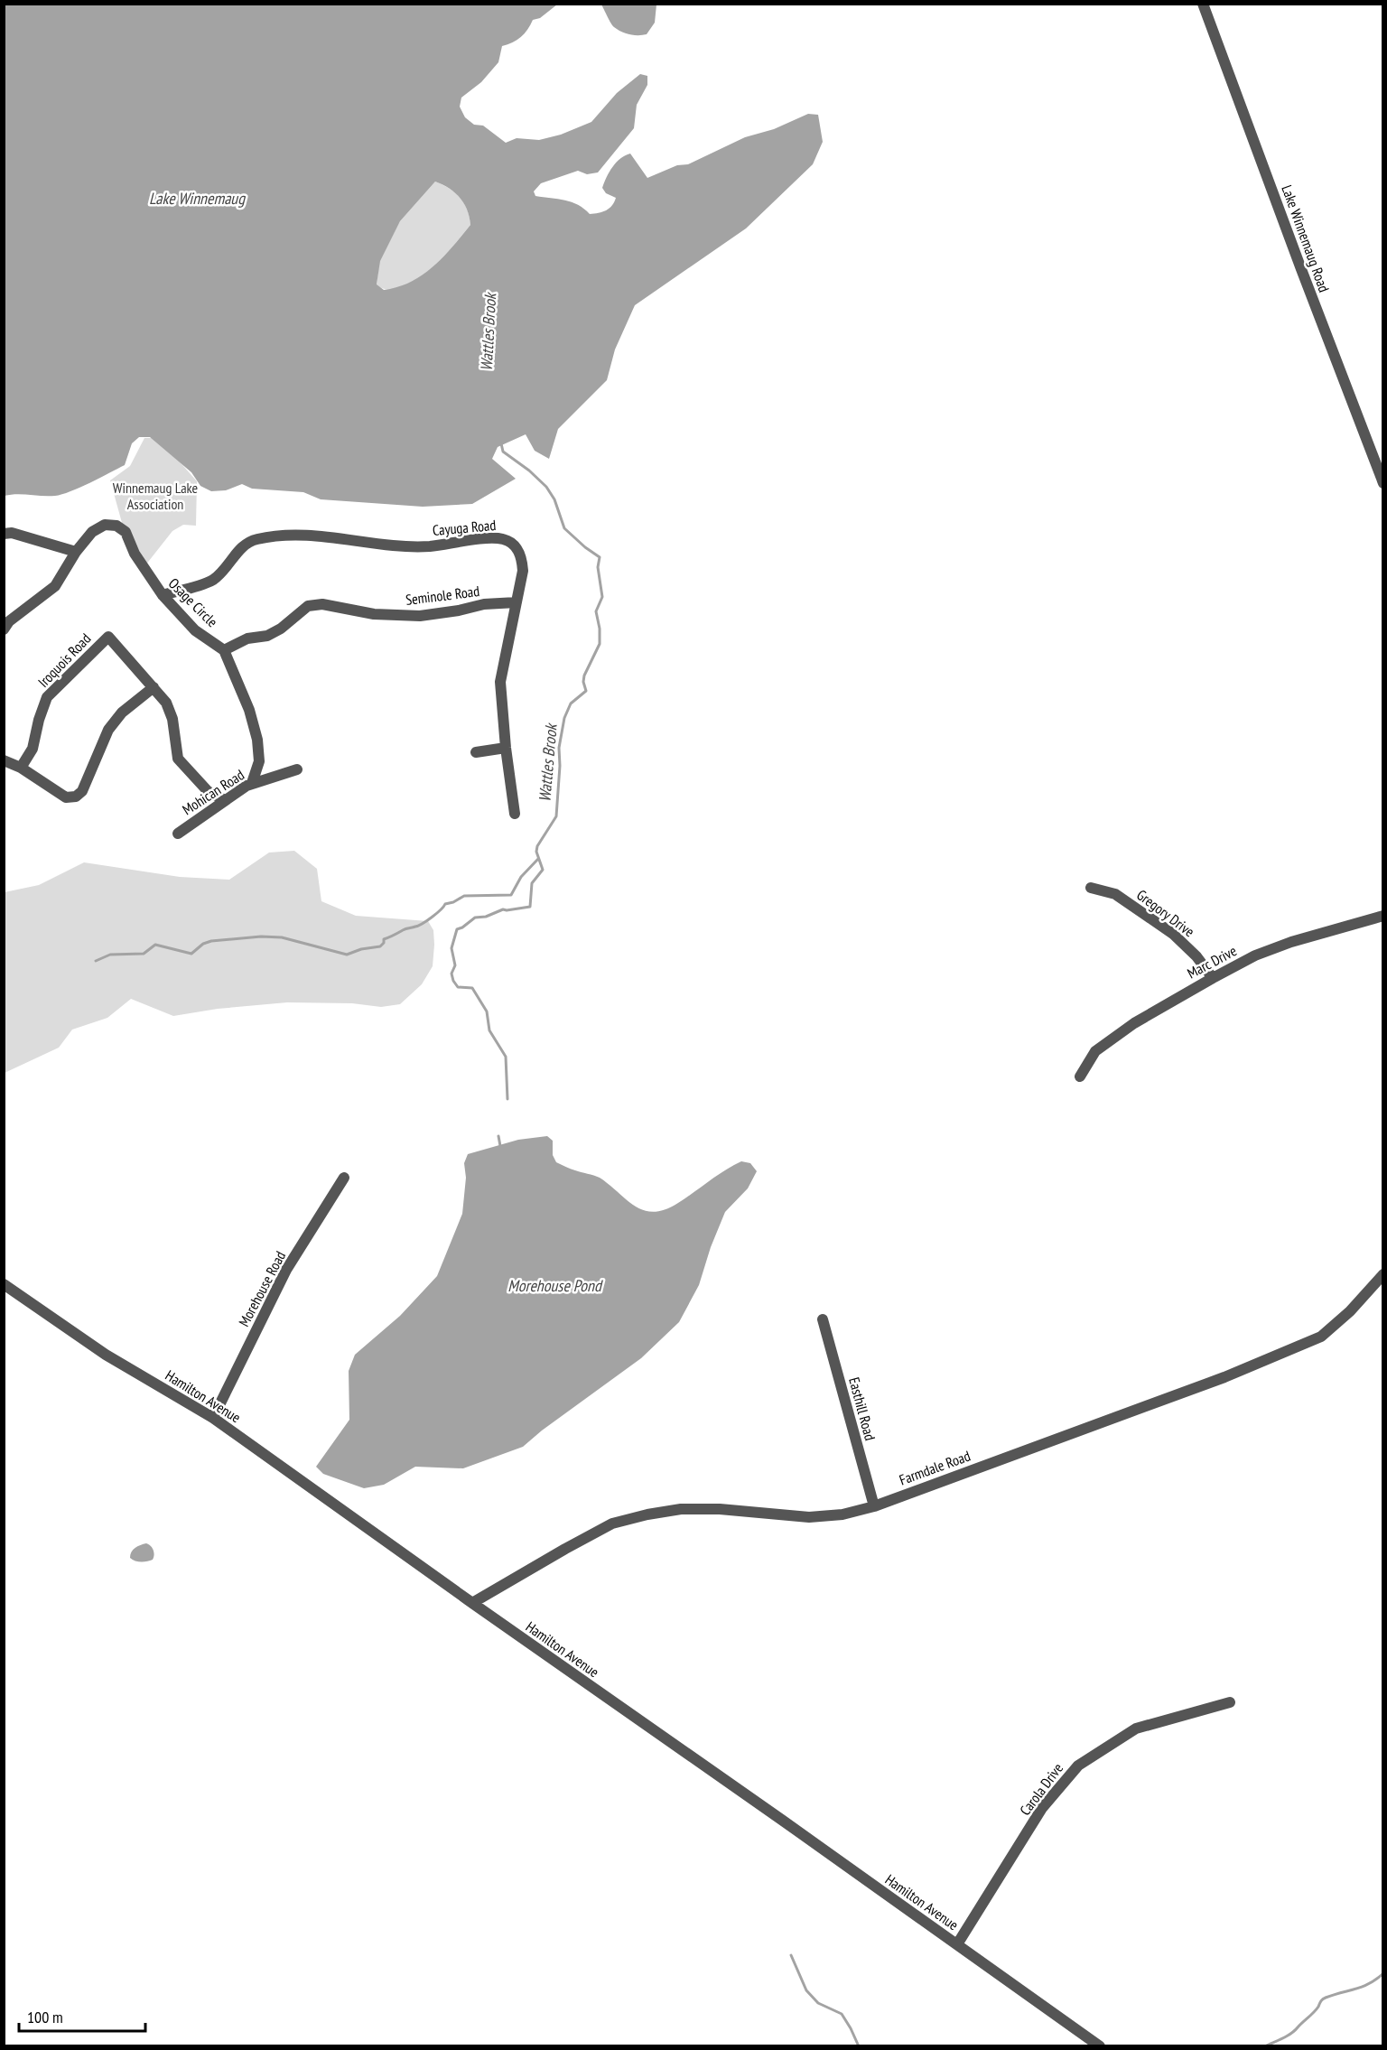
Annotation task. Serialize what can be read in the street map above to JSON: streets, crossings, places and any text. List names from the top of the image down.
{
  "streets": {
    "street": [
      "Lake Winnemaug Road",
      "Cayuga Road",
      "Seminole Road",
      "Osage Circle",
      "Iroquois Road",
      "Mohican Road",
      "Gregory Drive",
      "Marc Drive",
      "Morehouse Road",
      "Hamilton Avenue",
      "Easthill Road",
      "Farmdale Road",
      "Carola Drive"
    ]
  },
  "crossings": [
    ["Cayuga Road", "Seminole Road"],
    ["Cayuga Road", "Osage Circle"],
    ["Seminole Road", "Osage Circle"],
    ["Gregory Drive", "Marc Drive"],
    ["Morehouse Road", "Hamilton Avenue"],
    ["Hamilton Avenue", "Farmdale Road"],
    ["Hamilton Avenue", "Carola Drive"],
    ["Easthill Road", "Farmdale Road"]
  ],
  "water": ["Lake Winnemaug", "Wattles Brook", "Morehouse Pond"],
  "parks": ["Winnemaug Lake Association"],
  "scale_bar": "100 m"
}
